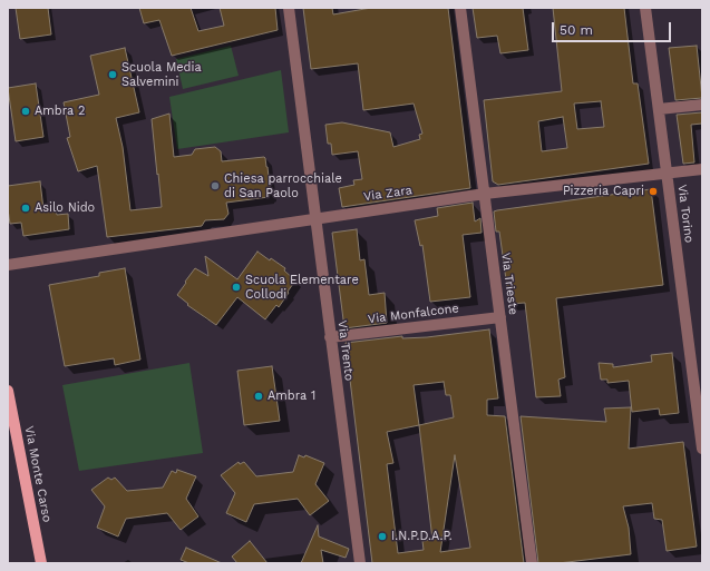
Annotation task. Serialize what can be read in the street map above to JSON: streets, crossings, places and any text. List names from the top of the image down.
{
  "streets": {
    "main road": ["Via Monte Carso"],
    "street": [
      "Via Zara",
      "Via Torino",
      "Via Trieste",
      "Via Monfalcone",
      "Via Trento"
    ]
  },
  "crossings": [
    ["Via Zara", "Via Torino"],
    ["Via Zara", "Via Trieste"],
    ["Via Zara", "Via Trento"],
    ["Via Trieste", "Via Monfalcone"],
    ["Via Monfalcone", "Via Trento"]
  ],
  "places": [
    "Scuola Media Salvemini",
    "Ambra 2",
    "Chiesa parrocchiale di San Paolo",
    "Pizzeria Capri",
    "Asilo Nido",
    "Scuola Elementare Collodi",
    "Ambra 1",
    "I.N.P.D.A.P."
  ],
  "scale_bar": "50 m"
}
